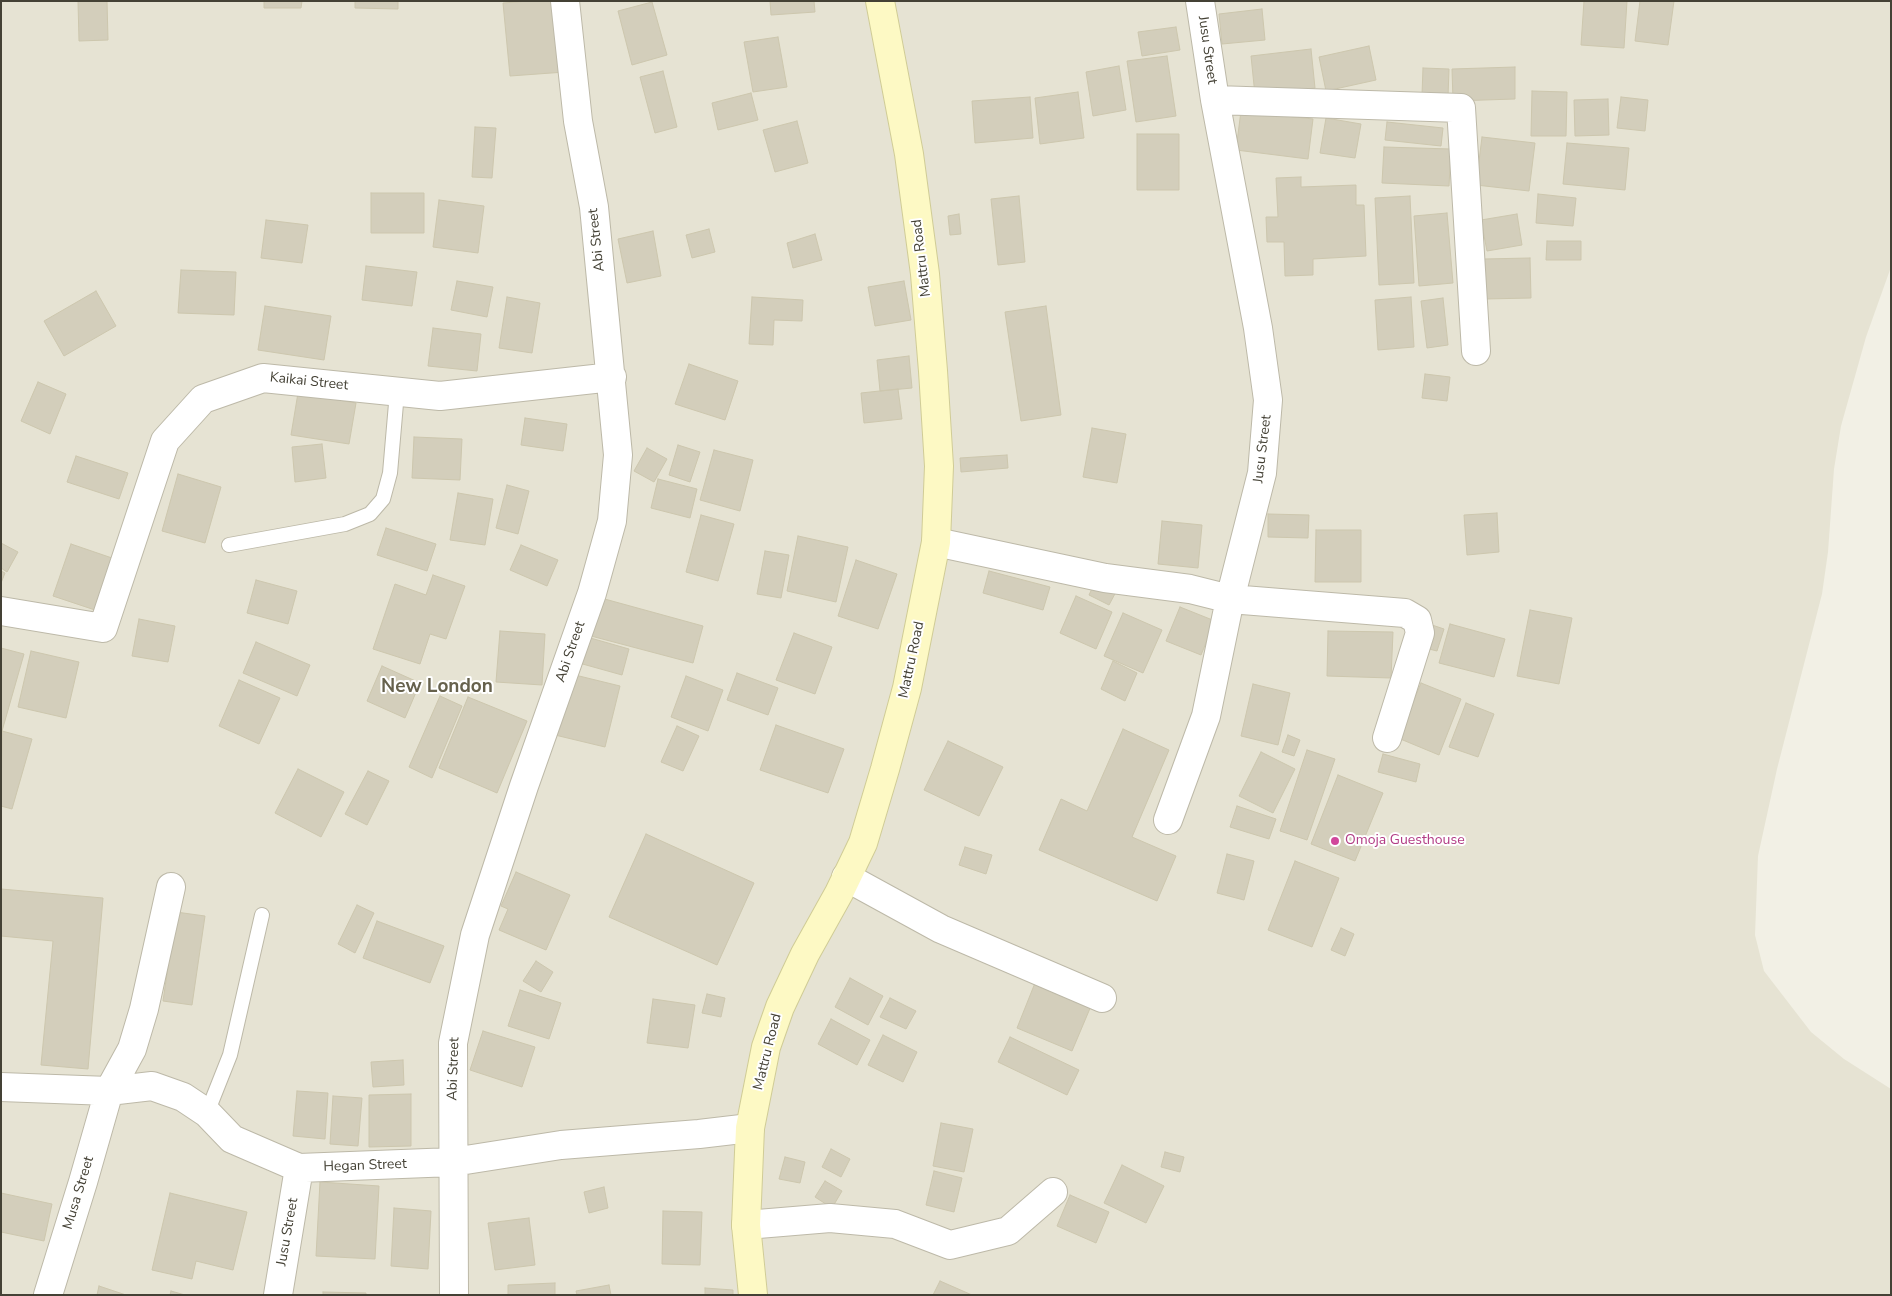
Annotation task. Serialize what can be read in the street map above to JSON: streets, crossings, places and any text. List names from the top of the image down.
{
  "streets": {
    "main road": ["Mattru Road"],
    "street": [
      "Jusu Street",
      "Abi Street",
      "Kaikai Street",
      "Hegan Street",
      "Musa Street"
    ]
  },
  "crossings": [
    ["Jusu Street", "Hegan Street"],
    ["Abi Street", "Kaikai Street"],
    ["Abi Street", "Hegan Street"],
    ["Mattru Road", "Hegan Street"],
    ["Hegan Street", "Musa Street"]
  ],
  "districts": ["New London"],
  "places": ["Omoja Guesthouse"]
}
